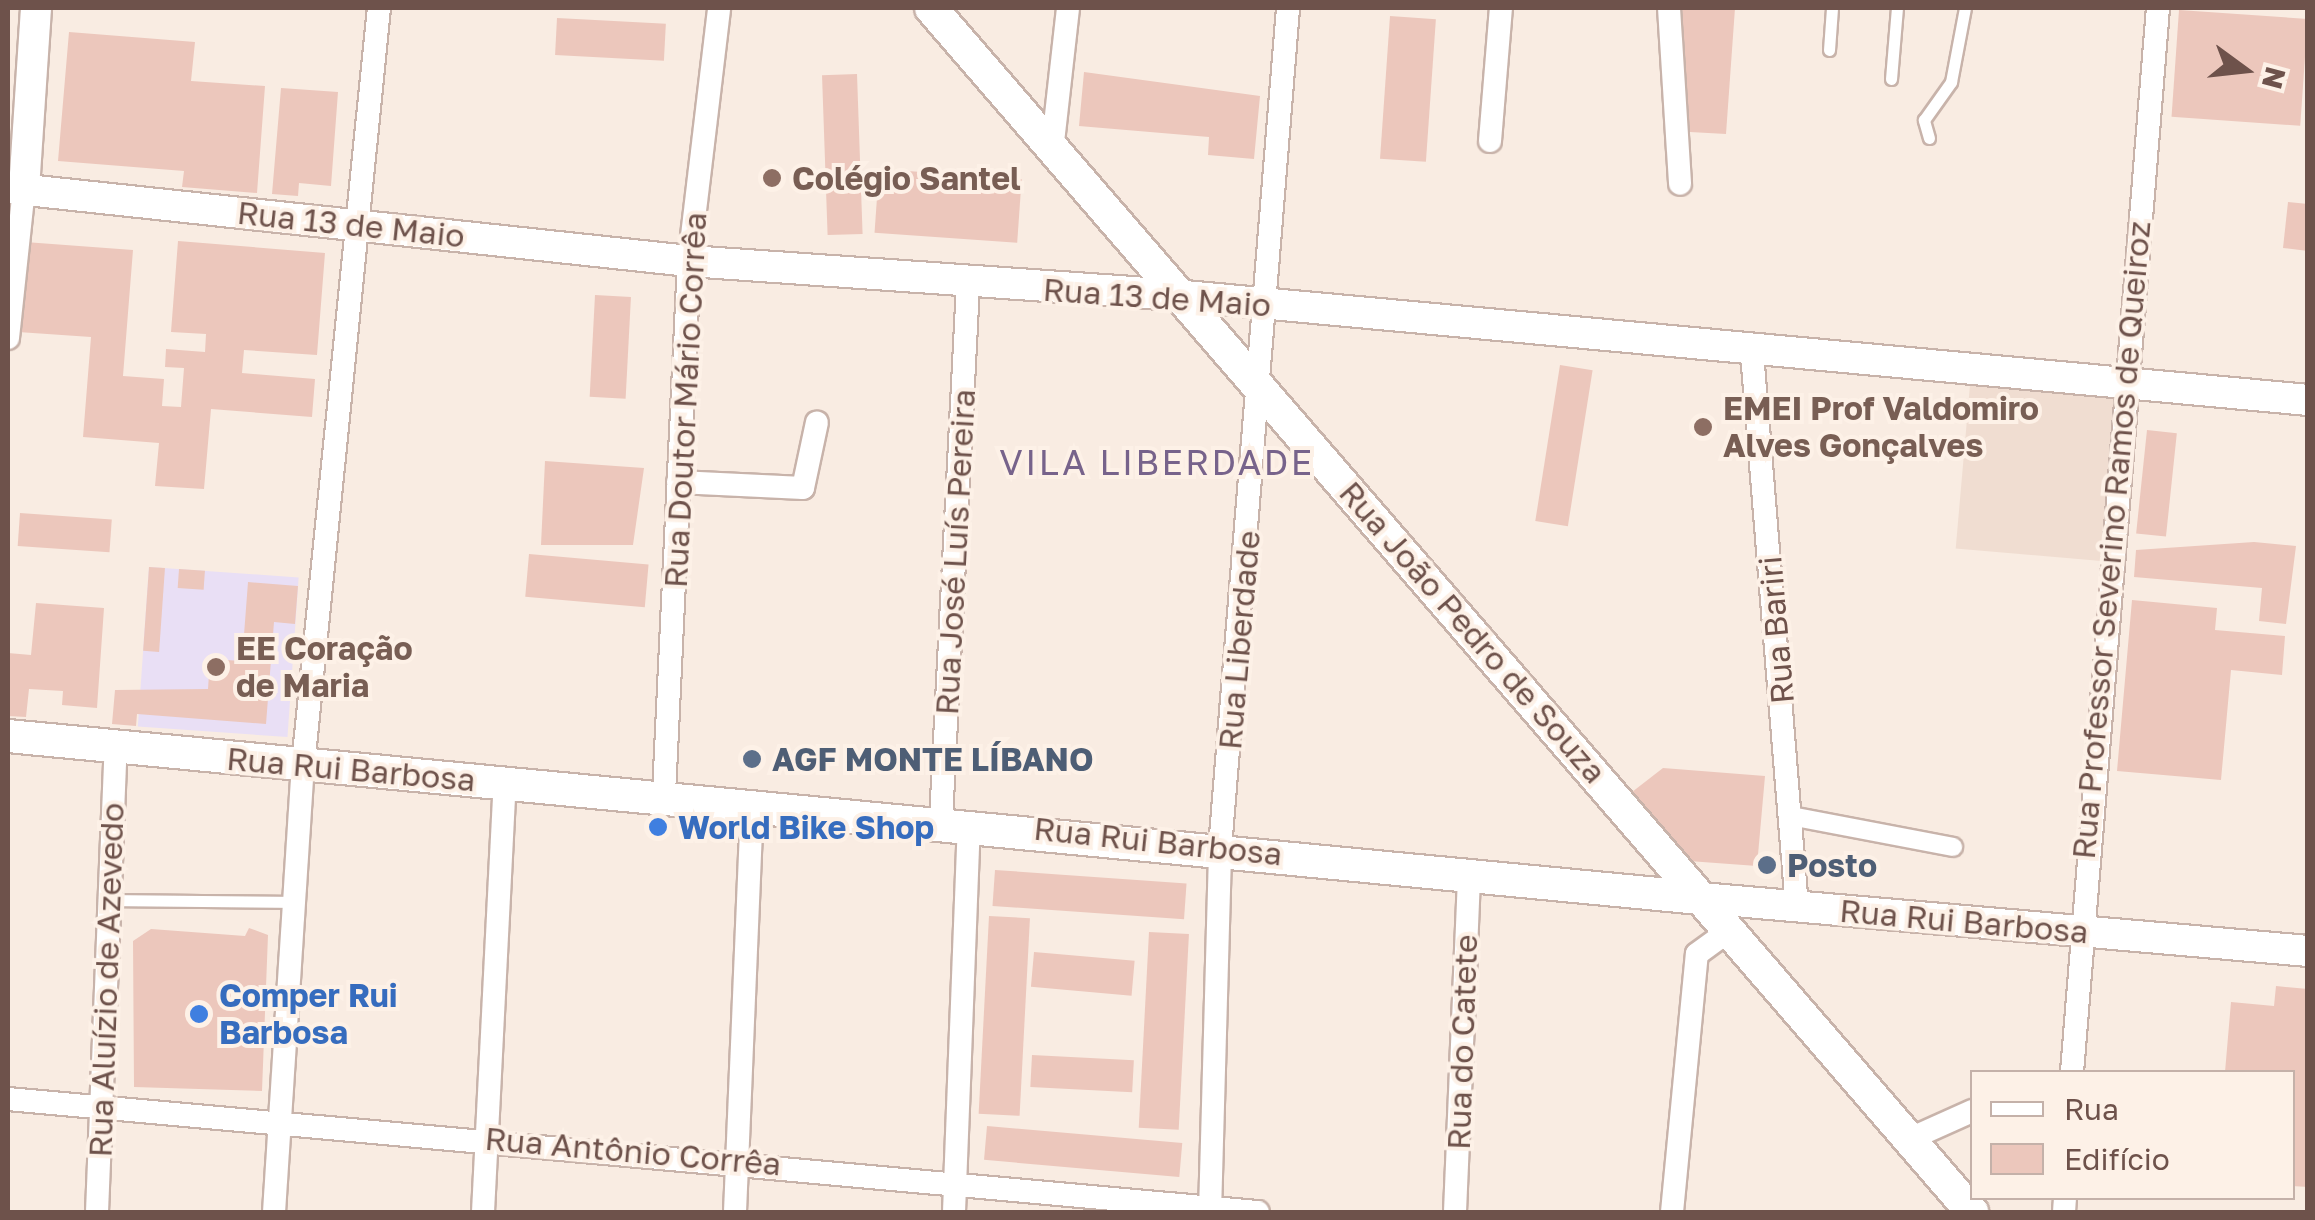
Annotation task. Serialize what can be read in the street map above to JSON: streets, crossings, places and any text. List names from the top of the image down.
{
  "streets": {
    "main road": ["Rua João Pedro de Souza", "Rua Rui Barbosa"],
    "street": [
      "Rua 13 de Maio",
      "Rua Doutor Mário Corrêa",
      "Rua Professor Severino Ramos de Queiroz",
      "Rua José Luís Pereira",
      "Rua Bariri",
      "Rua Liberdade",
      "Rua Aluízio de Azevedo",
      "Rua do Catete",
      "Rua Antônio Corrêa"
    ]
  },
  "crossings": [
    ["Rua 13 de Maio", "Rua Doutor Mário Corrêa"],
    ["Rua 13 de Maio", "Rua Professor Severino Ramos de Queiroz"],
    ["Rua 13 de Maio", "Rua José Luís Pereira"],
    ["Rua 13 de Maio", "Rua Bariri"],
    ["Rua 13 de Maio", "Rua João Pedro de Souza"],
    ["Rua 13 de Maio", "Rua Liberdade"],
    ["Rua Doutor Mário Corrêa", "Rua Rui Barbosa"],
    ["Rua Professor Severino Ramos de Queiroz", "Rua Rui Barbosa"],
    ["Rua José Luís Pereira", "Rua Rui Barbosa"],
    ["Rua José Luís Pereira", "Rua Antônio Corrêa"],
    ["Rua Bariri", "Rua Rui Barbosa"],
    ["Rua João Pedro de Souza", "Rua Liberdade"],
    ["Rua João Pedro de Souza", "Rua Rui Barbosa"],
    ["Rua Liberdade", "Rua Rui Barbosa"],
    ["Rua Liberdade", "Rua Antônio Corrêa"],
    ["Rua Rui Barbosa", "Rua Aluízio de Azevedo"],
    ["Rua Rui Barbosa", "Rua do Catete"],
    ["Rua Aluízio de Azevedo", "Rua Antônio Corrêa"]
  ],
  "districts": ["VILA LIBERDADE"],
  "places": [
    "Colégio Santel",
    "EMEI Prof Valdomiro Alves Gonçalves",
    "EE Coração de Maria",
    "AGF MONTE LÍBANO",
    "World Bike Shop",
    "Posto",
    "Comper Rui Barbosa"
  ],
  "legend": ["Rua", "Edifício"],
  "north": "right"
}
